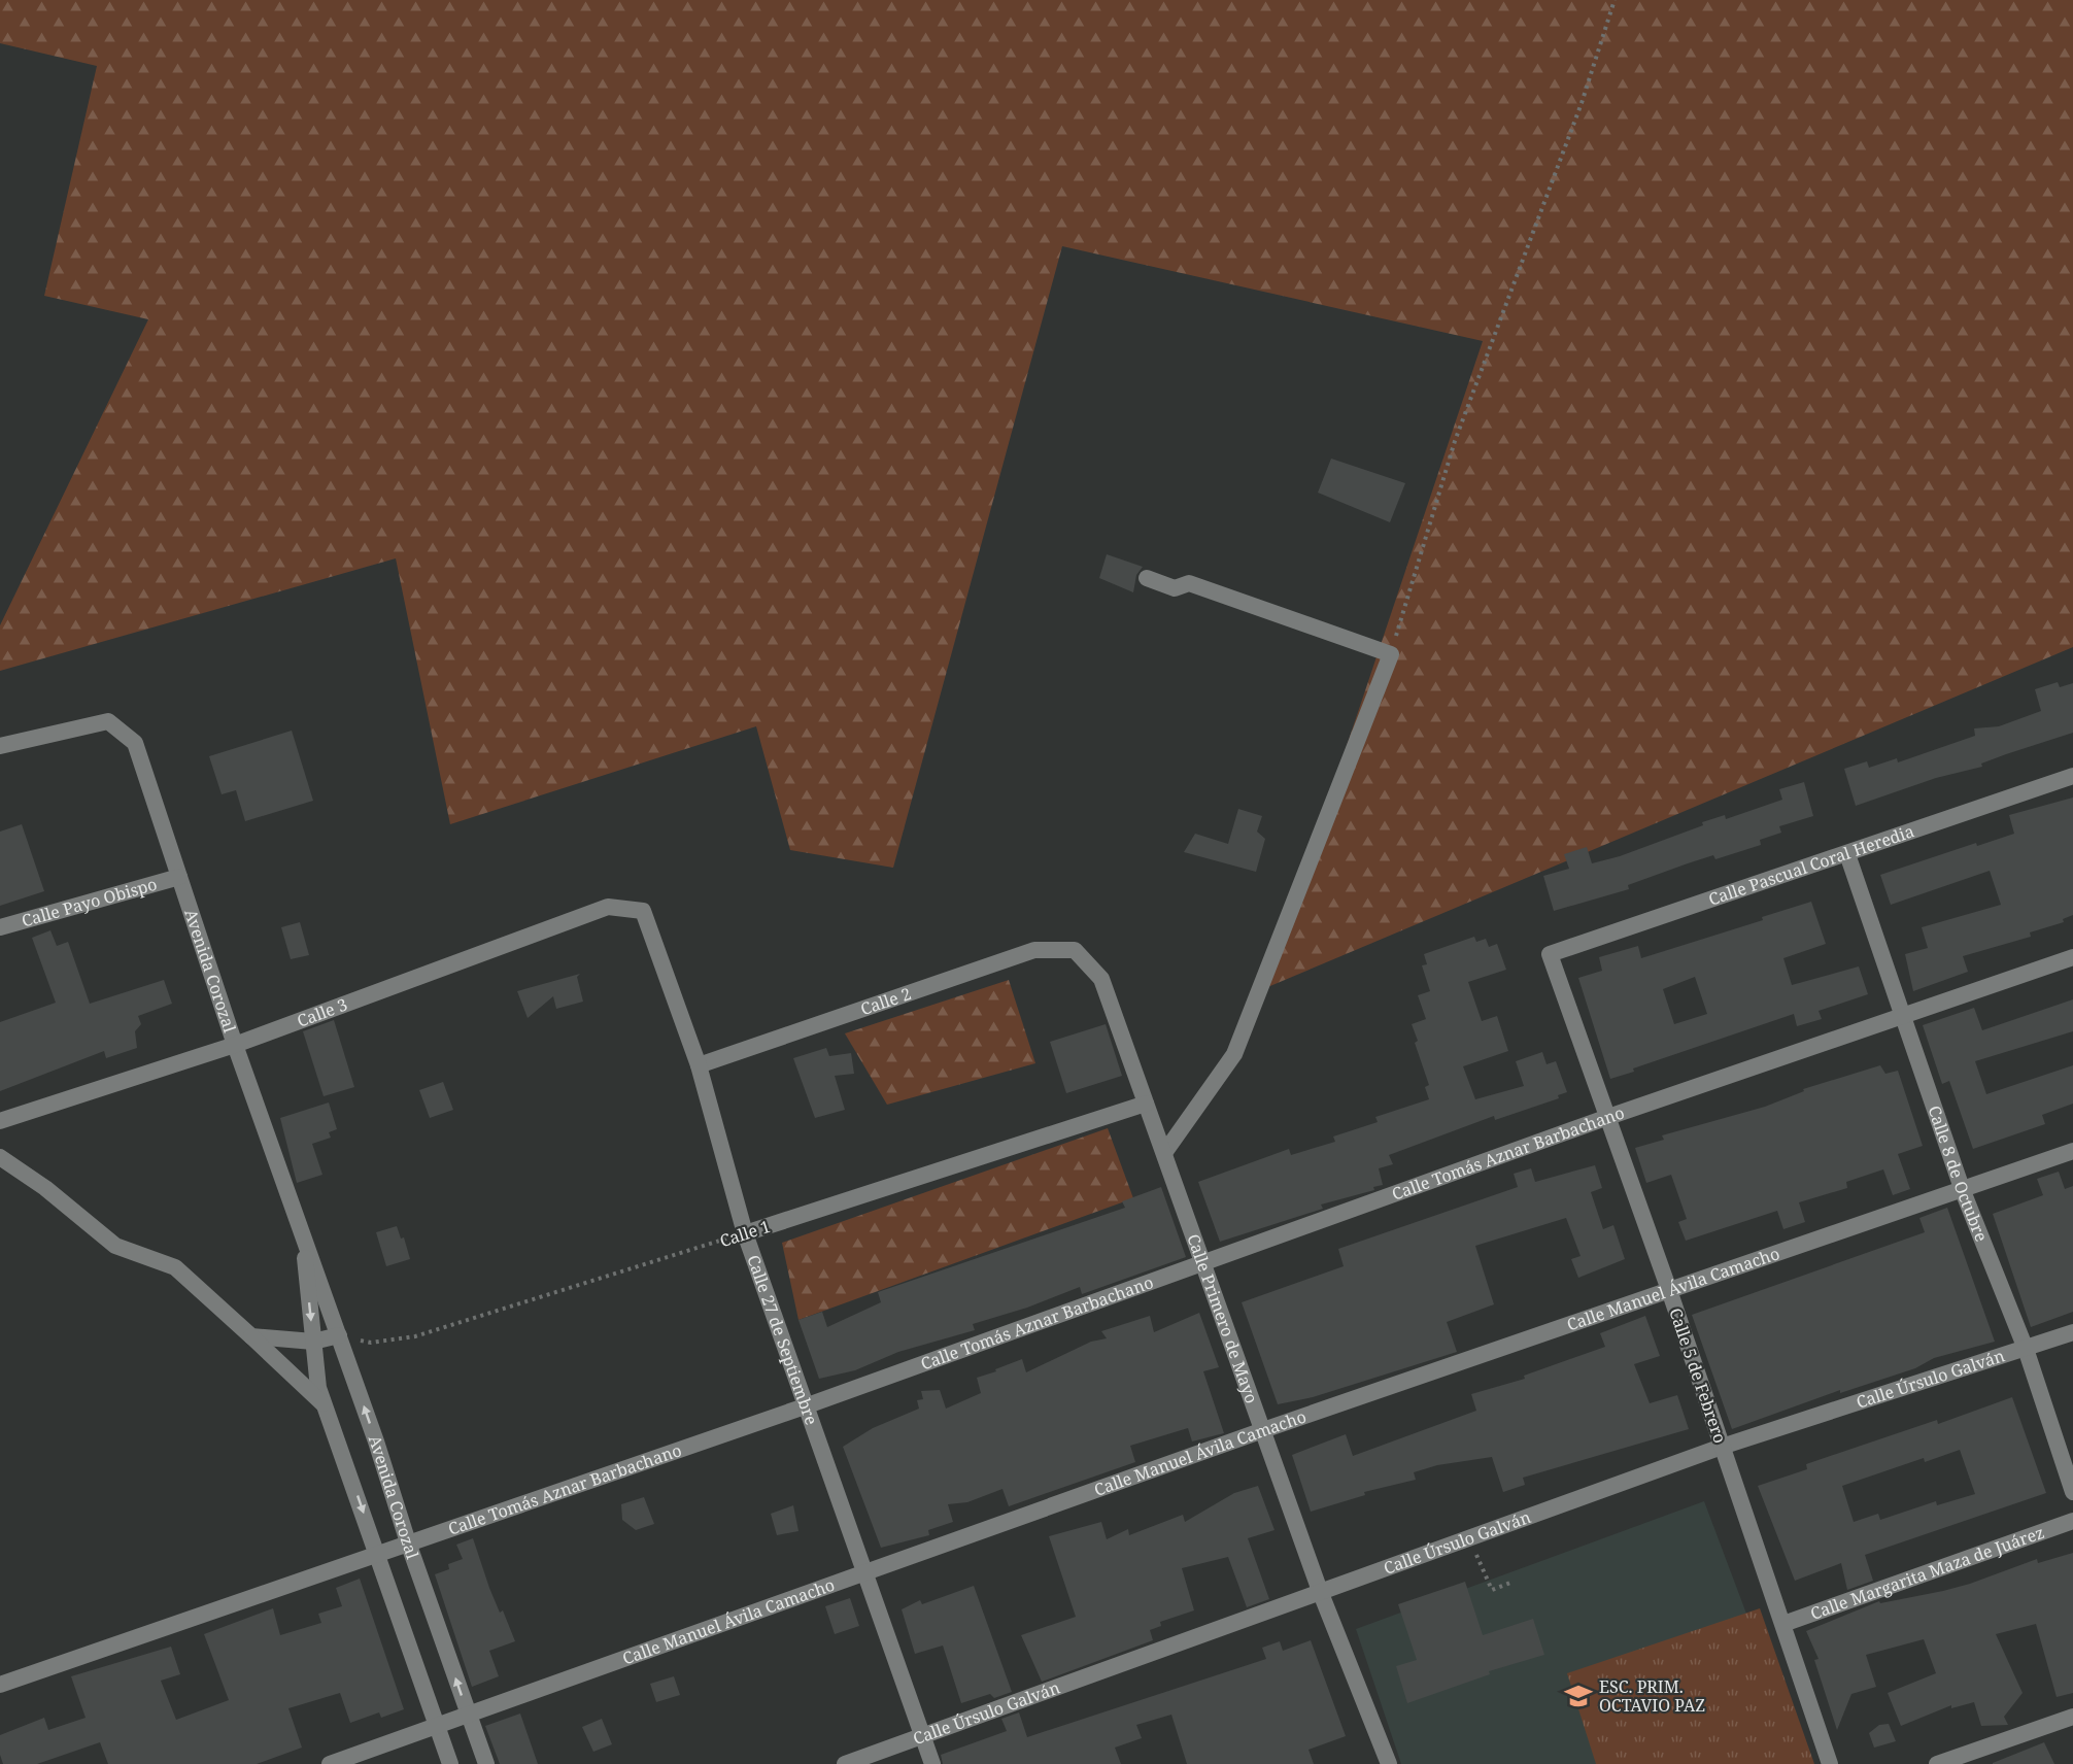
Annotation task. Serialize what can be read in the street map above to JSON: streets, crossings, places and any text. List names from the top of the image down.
{
  "streets": {
    "street": [
      "Calle Pascual Coral Heredia",
      "Calle Payo Obispo",
      "Avenida Corozal",
      "Calle 2",
      "Calle 3",
      "Calle Tomás Aznar Barbachano",
      "Calle 8 de Octubre",
      "Calle 1",
      "Calle Manuel Ávila Camacho",
      "Calle Primero de Mayo",
      "Calle 27 de Septiembre",
      "Calle 5 de Febrero",
      "Calle Úrsulo Galván",
      "Calle Margarita Maza de Juárez"
    ]
  },
  "crossings": [
    ["Calle Pascual Coral Heredia", "Calle 8 de Octubre"],
    ["Calle Pascual Coral Heredia", "Calle 5 de Febrero"],
    ["Calle Payo Obispo", "Avenida Corozal"],
    ["Avenida Corozal", "Calle 3"],
    ["Avenida Corozal", "Calle Tomás Aznar Barbachano"],
    ["Avenida Corozal", "Calle 1"],
    ["Avenida Corozal", "Calle Manuel Ávila Camacho"],
    ["Calle 2", "Calle Primero de Mayo"],
    ["Calle 2", "Calle 27 de Septiembre"],
    ["Calle 3", "Calle 27 de Septiembre"],
    ["Calle Tomás Aznar Barbachano", "Calle 8 de Octubre"],
    ["Calle Tomás Aznar Barbachano", "Calle Primero de Mayo"],
    ["Calle Tomás Aznar Barbachano", "Calle 27 de Septiembre"],
    ["Calle Tomás Aznar Barbachano", "Calle 5 de Febrero"],
    ["Calle 8 de Octubre", "Calle Manuel Ávila Camacho"],
    ["Calle 8 de Octubre", "Calle Úrsulo Galván"],
    ["Calle 1", "Calle Primero de Mayo"],
    ["Calle 1", "Calle 27 de Septiembre"],
    ["Calle Manuel Ávila Camacho", "Calle Primero de Mayo"],
    ["Calle Manuel Ávila Camacho", "Calle 27 de Septiembre"],
    ["Calle Manuel Ávila Camacho", "Calle 5 de Febrero"],
    ["Calle Primero de Mayo", "Calle Úrsulo Galván"],
    ["Calle 27 de Septiembre", "Calle Úrsulo Galván"],
    ["Calle 5 de Febrero", "Calle Úrsulo Galván"],
    ["Calle 5 de Febrero", "Calle Margarita Maza de Juárez"]
  ],
  "places": {
    "school or university": ["ESC. PRIM. OCTAVIO PAZ"]
  }
}
